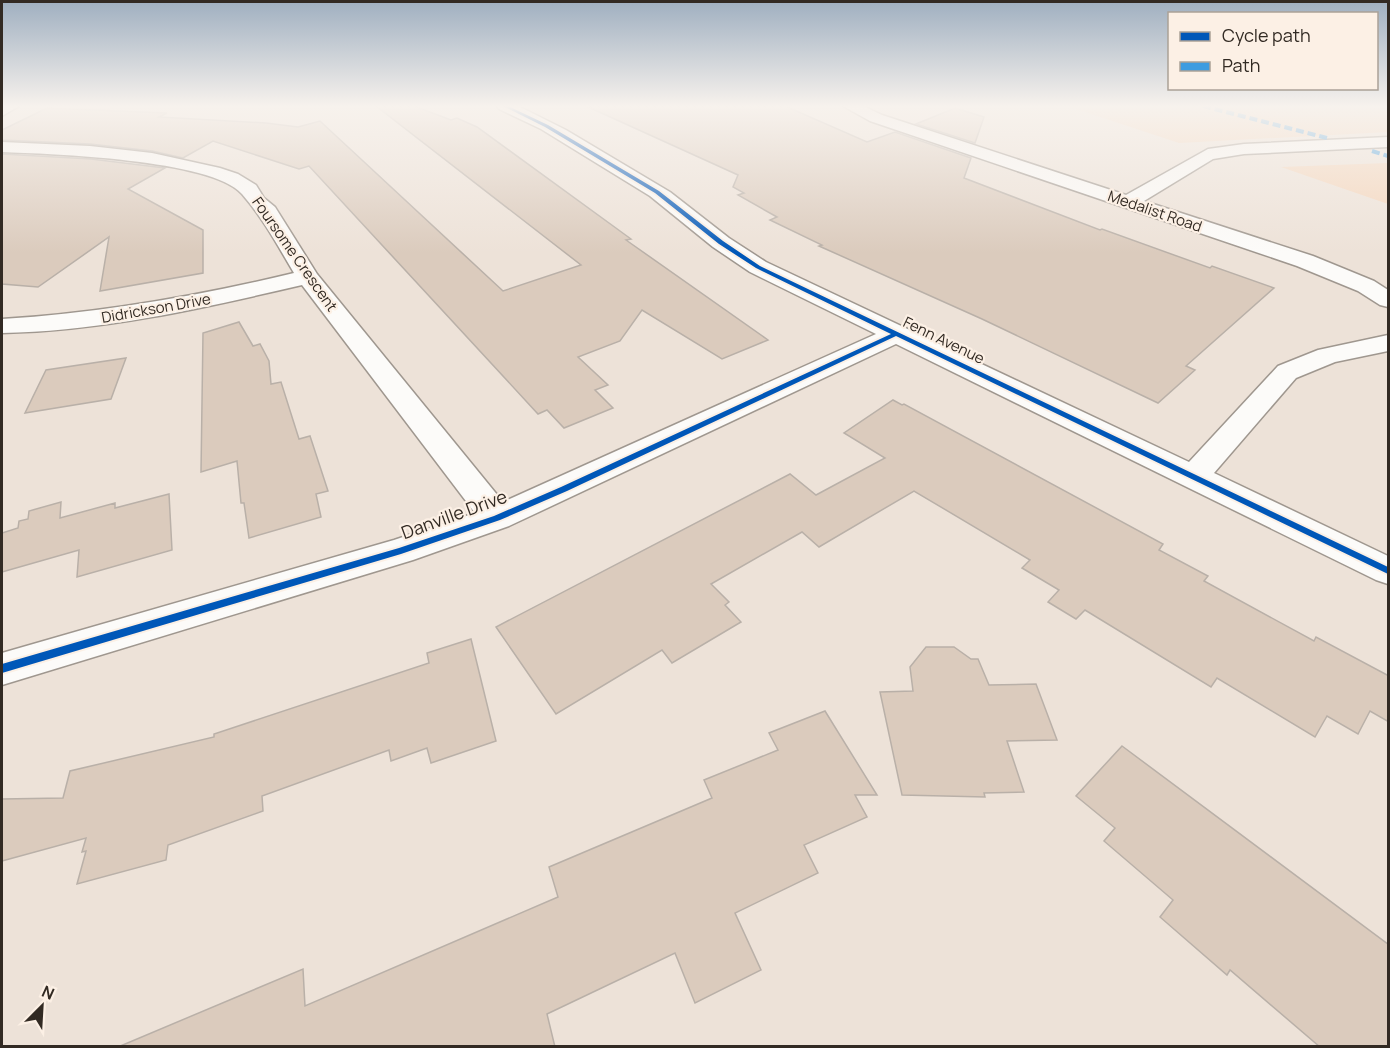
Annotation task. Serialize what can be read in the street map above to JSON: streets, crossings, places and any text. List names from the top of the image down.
{
  "streets": {
    "street": [
      "Medalist Road",
      "Foursome Crescent",
      "Didrickson Drive",
      "Fenn Avenue",
      "Danville Drive"
    ]
  },
  "crossings": [
    ["Foursome Crescent", "Didrickson Drive"],
    ["Foursome Crescent", "Danville Drive"],
    ["Fenn Avenue", "Danville Drive"]
  ],
  "legend": ["Cycle path", "Path"],
  "north": "top right"
}
